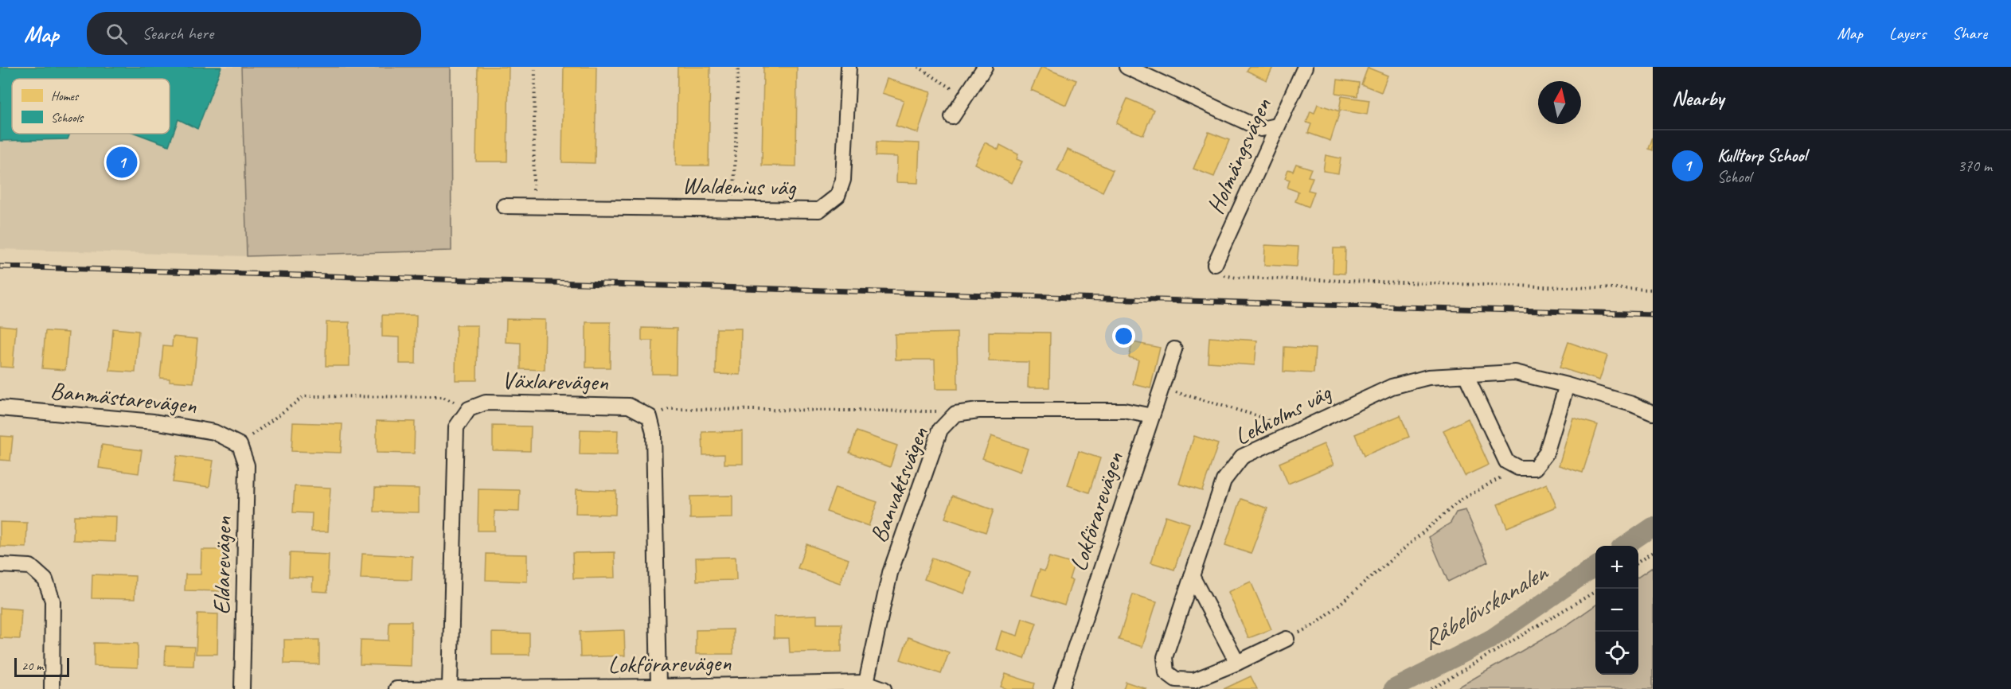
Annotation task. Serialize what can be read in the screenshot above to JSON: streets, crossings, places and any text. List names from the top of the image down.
{
  "streets": {
    "street": [
      "Holmängsvägen",
      "Waldenius väg",
      "Växlarevägen",
      "Banmästarevägen",
      "Lekholms väg",
      "Banvaktsvägen",
      "Lokförarevägen",
      "Eldarevägen"
    ]
  },
  "crossings": [
    ["Växlarevägen", "Lokförarevägen"],
    ["Banmästarevägen", "Eldarevägen"],
    ["Banvaktsvägen", "Lokförarevägen"]
  ],
  "water": ["Råbelövskanalen"],
  "legend": ["Homes", "Schools"],
  "scale_bar": "20 m",
  "north": "top",
  "page": {
    "header": "Map",
    "search": "Search here",
    "nav": ["Map", "Layers", "Share"],
    "heading": "Nearby",
    "list": [
      {
        "mark": "1",
        "name": "Kulltorp School",
        "note": "School",
        "value": "370 m"
      }
    ],
    "pins": "1",
    "map_buttons": ["+", "−"],
    "scale": "20 m"
  }
}
